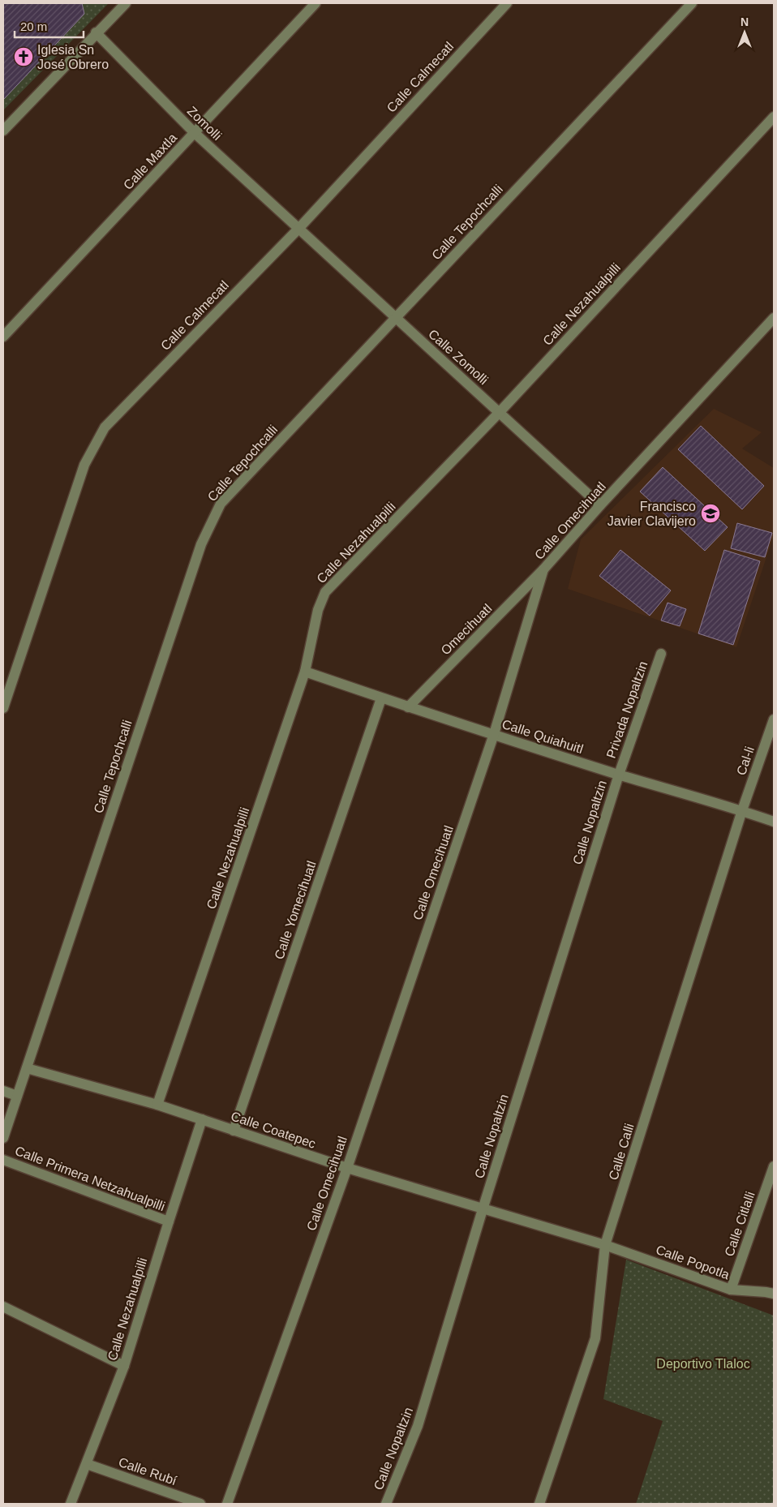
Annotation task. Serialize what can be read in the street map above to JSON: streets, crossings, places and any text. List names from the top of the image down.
{
  "streets": {
    "street": [
      "Calle Calmecatl",
      "Zomolli",
      "Calle Maxtla",
      "Calle Tepochcalli",
      "Calle Nezahualpilli",
      "Calle Zomolli",
      "Calle Omecihuatl",
      "Omecihuatl",
      "Privada Nopaltzin",
      "Calle Quiahuitl",
      "Cal-li",
      "Calle Nopaltzin",
      "Calle Yomecihuatl",
      "Calle Coatepec",
      "Calle Calli",
      "Calle Primera Netzahualpilli",
      "Calle Citlalli",
      "Calle Popotla",
      "Calle Rubí"
    ]
  },
  "crossings": [
    ["Calle Calmecatl", "Zomolli"],
    ["Calle Calmecatl", "Calle Zomolli"],
    ["Zomolli", "Calle Maxtla"],
    ["Zomolli", "Calle Zomolli"],
    ["Calle Tepochcalli", "Calle Zomolli"],
    ["Calle Tepochcalli", "Calle Coatepec"],
    ["Calle Nezahualpilli", "Calle Zomolli"],
    ["Calle Nezahualpilli", "Calle Quiahuitl"],
    ["Calle Nezahualpilli", "Calle Coatepec"],
    ["Calle Nezahualpilli", "Calle Primera Netzahualpilli"],
    ["Calle Nezahualpilli", "Calle Rubí"],
    ["Calle Zomolli", "Calle Omecihuatl"],
    ["Calle Omecihuatl", "Omecihuatl"],
    ["Calle Omecihuatl", "Calle Quiahuitl"],
    ["Calle Omecihuatl", "Calle Coatepec"],
    ["Omecihuatl", "Calle Quiahuitl"],
    ["Privada Nopaltzin", "Calle Quiahuitl"],
    ["Privada Nopaltzin", "Calle Nopaltzin"],
    ["Calle Quiahuitl", "Cal-li"],
    ["Calle Quiahuitl", "Calle Nopaltzin"],
    ["Calle Quiahuitl", "Calle Yomecihuatl"],
    ["Calle Quiahuitl", "Calle Calli"],
    ["Cal-li", "Calle Calli"],
    ["Calle Nopaltzin", "Calle Coatepec"],
    ["Calle Yomecihuatl", "Calle Coatepec"],
    ["Calle Coatepec", "Calle Calli"],
    ["Calle Coatepec", "Calle Popotla"],
    ["Calle Calli", "Calle Popotla"],
    ["Calle Citlalli", "Calle Popotla"]
  ],
  "parks": ["Deportivo Tlaloc"],
  "places": {
    "church": ["Iglesia Sn José Obrero"],
    "school or university": ["Francisco Javier Clavijero"]
  },
  "scale_bar": "20 m",
  "north": "top"
}
